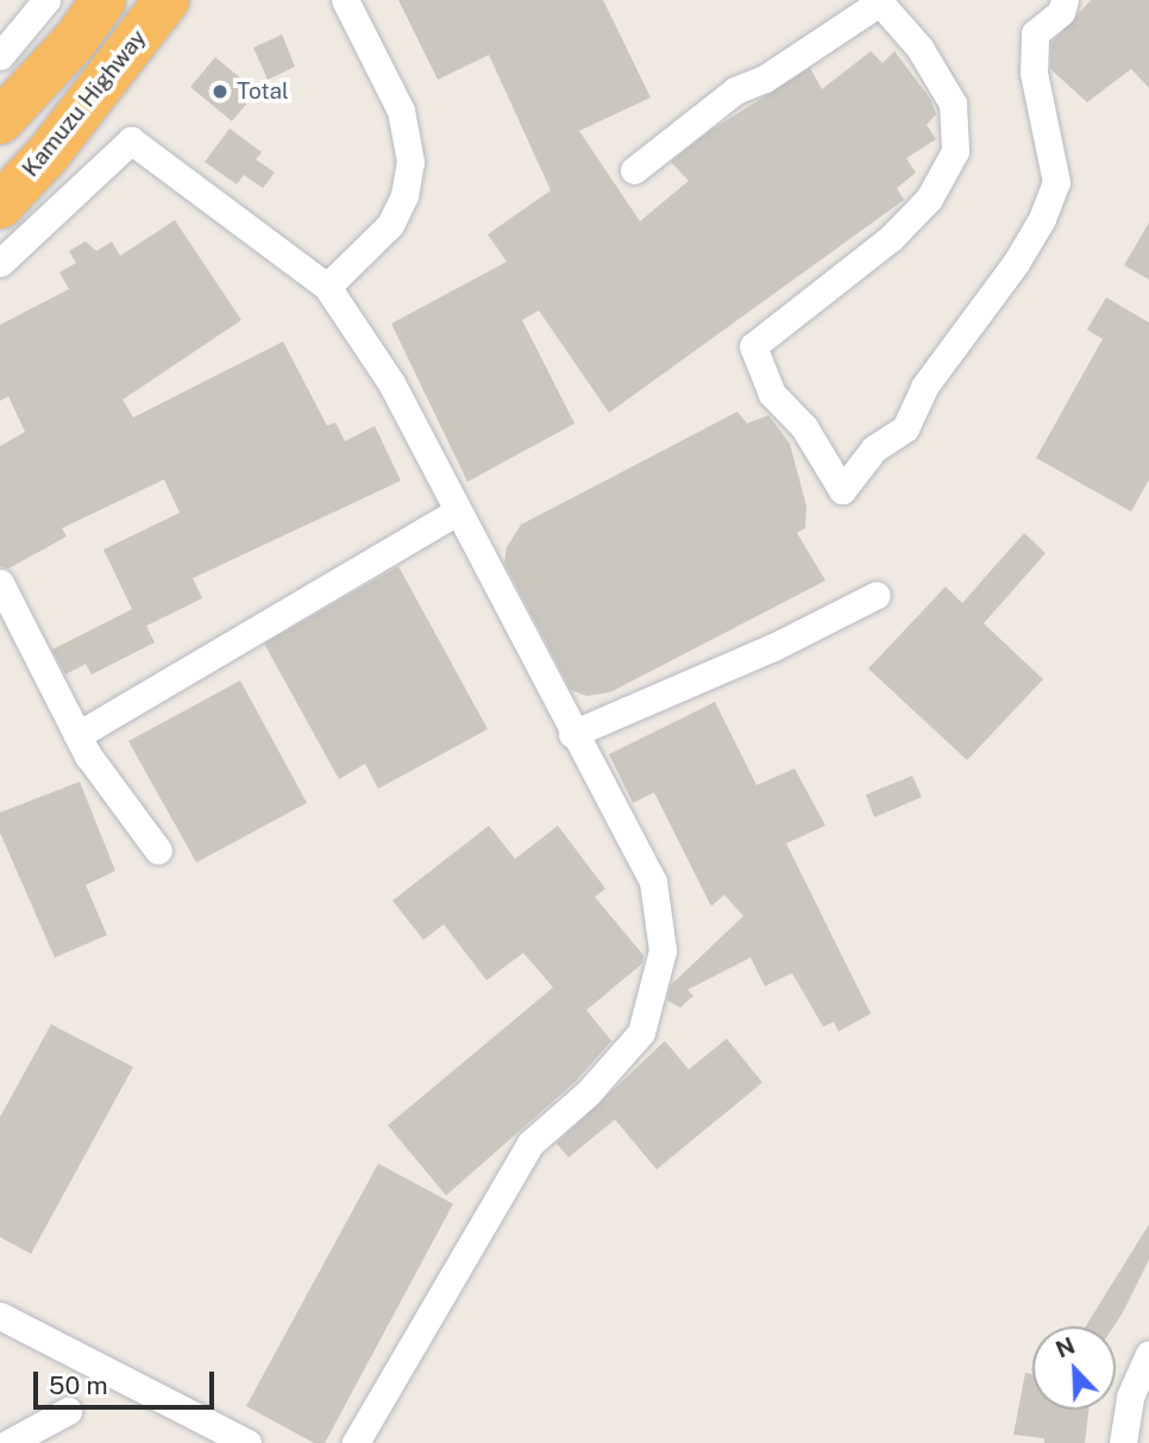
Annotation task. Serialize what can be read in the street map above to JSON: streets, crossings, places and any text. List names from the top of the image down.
{
  "streets": {
    "highway": ["Kamuzu Highway"]
  },
  "places": ["Total"],
  "scale_bar": "50 m",
  "north": "top left"
}
